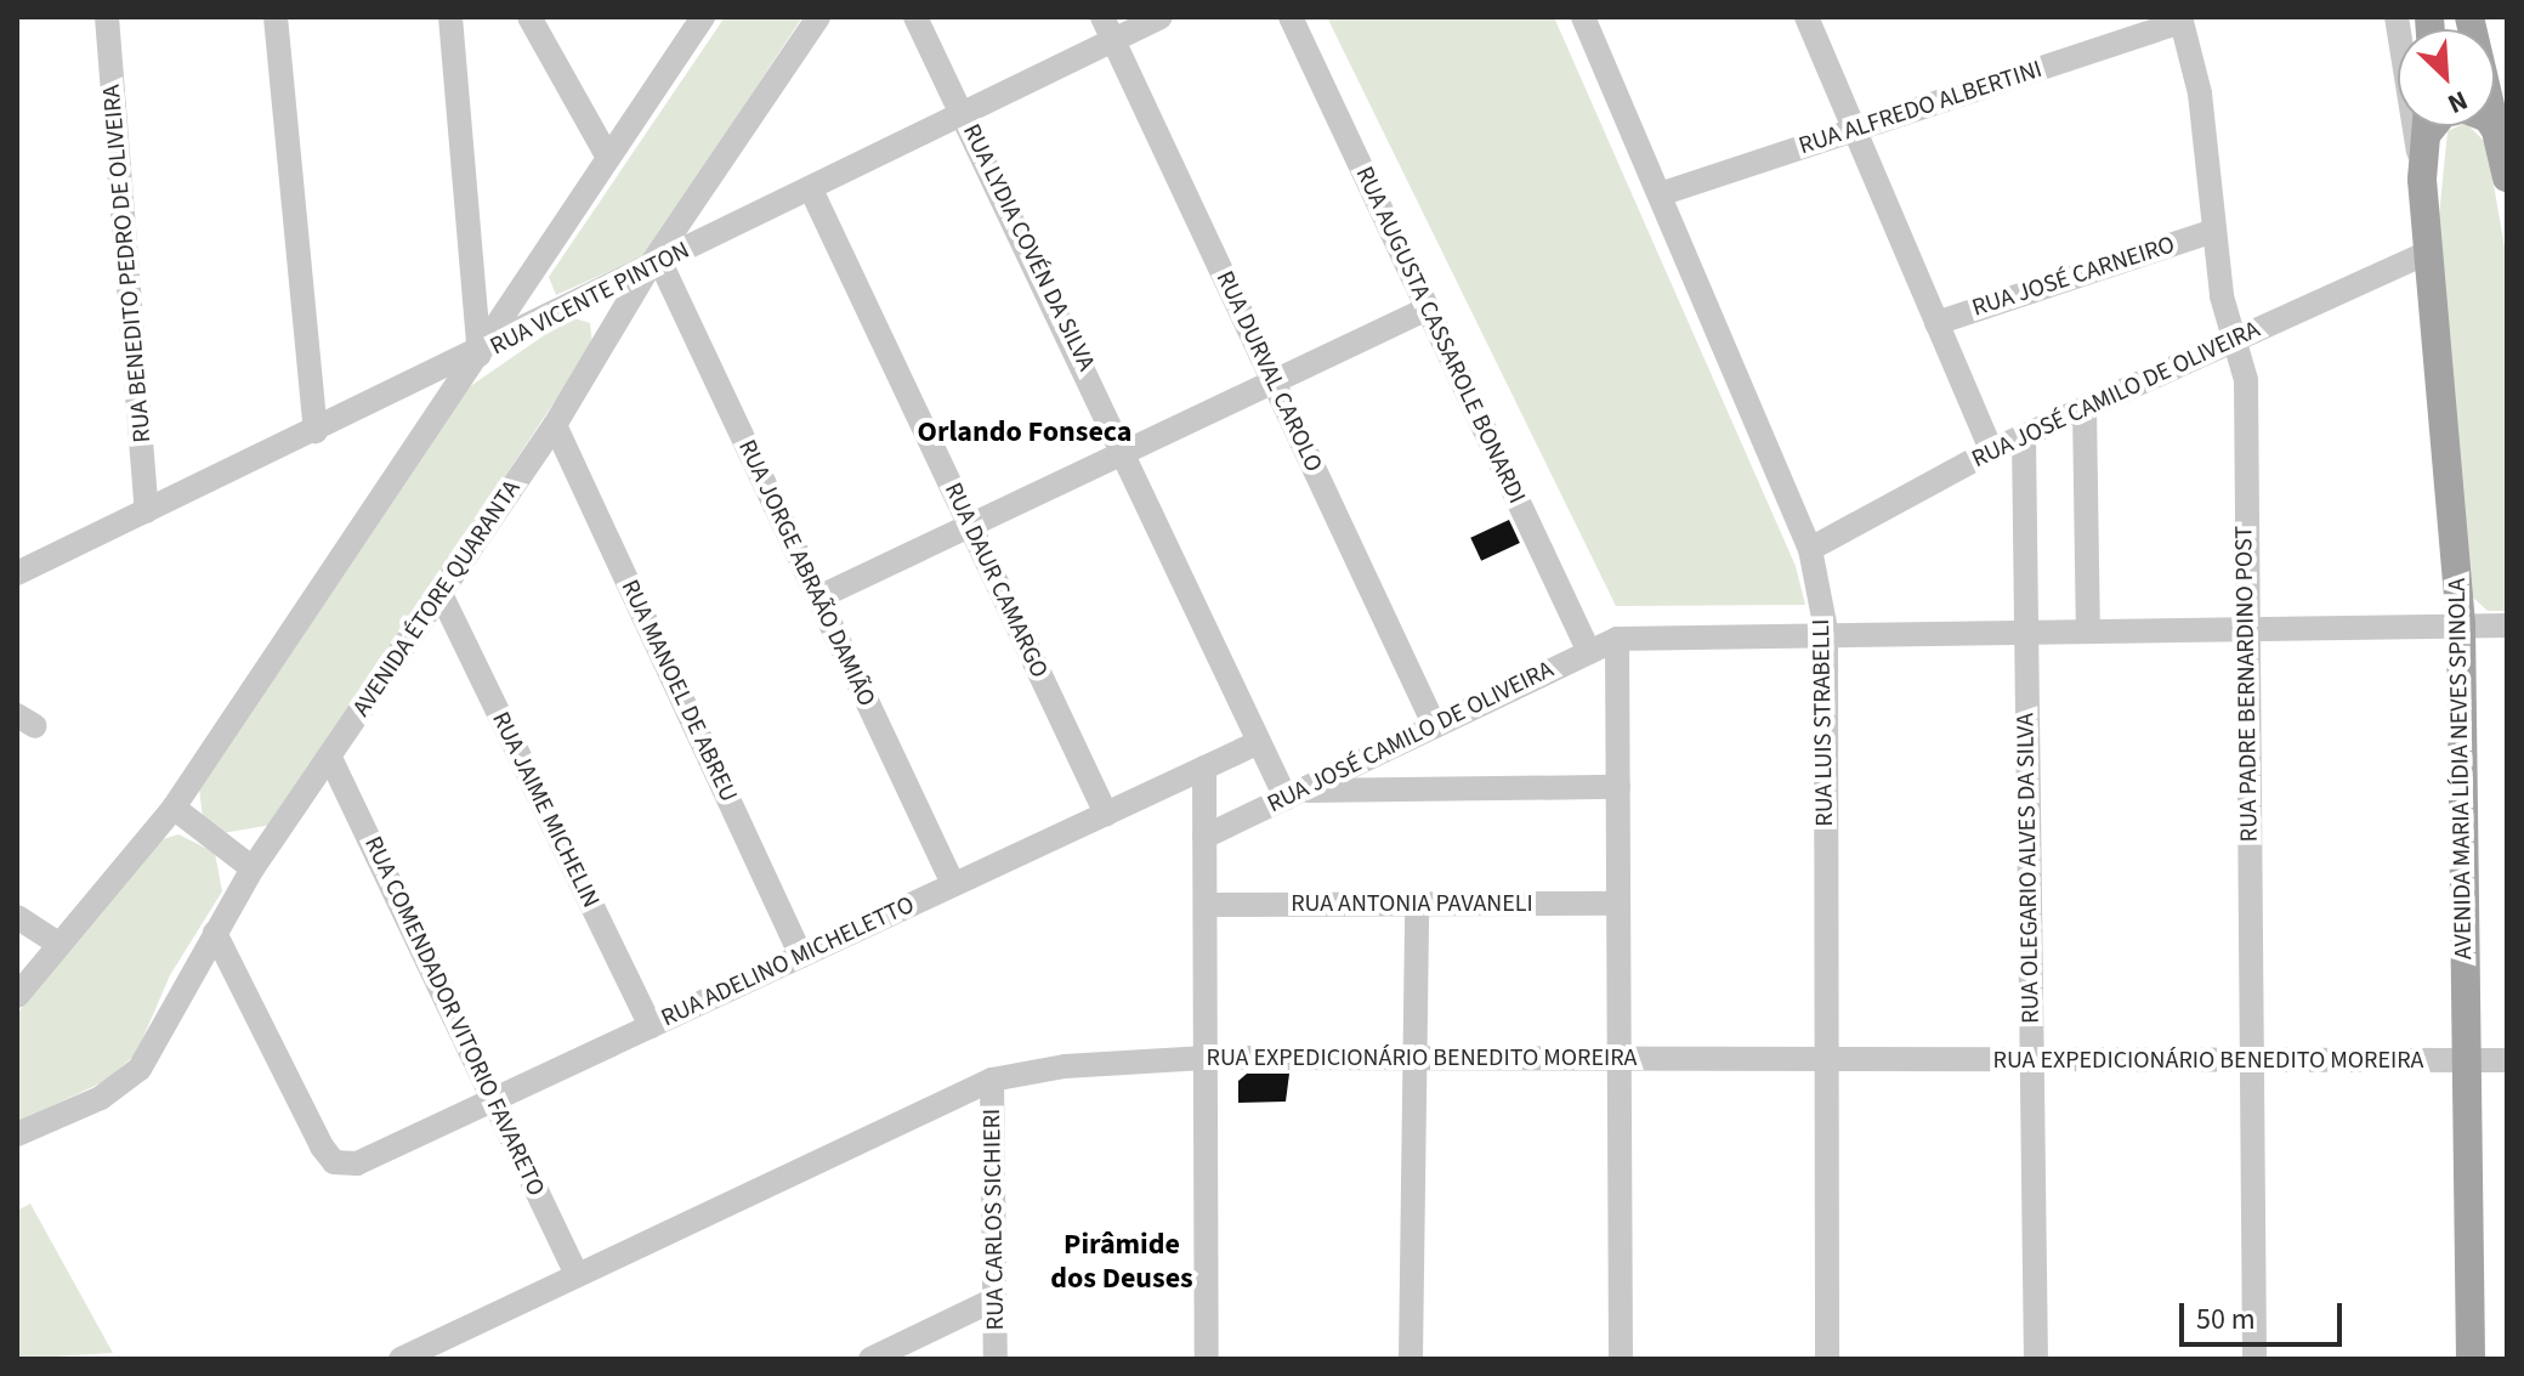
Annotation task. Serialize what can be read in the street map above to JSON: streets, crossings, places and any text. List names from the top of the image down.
{
  "streets": {
    "main road": ["AVENIDA MARIA LÍDIA NEVES SPINOLA"],
    "street": [
      "RUA ALFREDO ALBERTINI",
      "RUA LYDIA COVÉN DA SILVA",
      "RUA BENEDITO PEDRO DE OLIVEIRA",
      "RUA JOSÉ CARNEIRO",
      "RUA VICENTE PINTON",
      "RUA AUGUSTA CASSAROLE BONARDI",
      "RUA DURVAL CAROLO",
      "RUA JOSÉ CAMILO DE OLIVEIRA",
      "RUA JORGE ABRAÃO DAMIÃO",
      "RUA DAUR CAMARGO",
      "AVENIDA ÉTORE QUARANTA",
      "RUA PADRE BERNARDINO POST",
      "RUA MANOEL DE ABREU",
      "RUA LUIS STRABELLI",
      "RUA JAIME MICHELIN",
      "RUA OLEGARIO ALVES DA SILVA",
      "RUA ANTONIA PAVANELI",
      "RUA ADELINO MICHELETTO",
      "RUA COMENDADOR VITORIO FAVARETO",
      "RUA EXPEDICIONÁRIO BENEDITO MOREIRA",
      "RUA CARLOS SICHIERI"
    ]
  },
  "crossings": [
    ["RUA ALFREDO ALBERTINI", "RUA PADRE BERNARDINO POST"],
    ["RUA ALFREDO ALBERTINI", "RUA LUIS STRABELLI"],
    ["RUA LYDIA COVÉN DA SILVA", "RUA VICENTE PINTON"],
    ["RUA LYDIA COVÉN DA SILVA", "RUA JOSÉ CAMILO DE OLIVEIRA"],
    ["RUA LYDIA COVÉN DA SILVA", "RUA ADELINO MICHELETTO"],
    ["RUA BENEDITO PEDRO DE OLIVEIRA", "RUA VICENTE PINTON"],
    ["RUA JOSÉ CARNEIRO", "RUA PADRE BERNARDINO POST"],
    ["RUA VICENTE PINTON", "RUA DURVAL CAROLO"],
    ["RUA VICENTE PINTON", "RUA JORGE ABRAÃO DAMIÃO"],
    ["RUA VICENTE PINTON", "RUA DAUR CAMARGO"],
    ["RUA VICENTE PINTON", "AVENIDA ÉTORE QUARANTA"],
    ["RUA AUGUSTA CASSAROLE BONARDI", "RUA JOSÉ CAMILO DE OLIVEIRA"],
    ["RUA DURVAL CAROLO", "RUA JOSÉ CAMILO DE OLIVEIRA"],
    ["RUA JOSÉ CAMILO DE OLIVEIRA", "RUA PADRE BERNARDINO POST"],
    ["RUA JOSÉ CAMILO DE OLIVEIRA", "RUA LUIS STRABELLI"],
    ["RUA JOSÉ CAMILO DE OLIVEIRA", "AVENIDA MARIA LÍDIA NEVES SPINOLA"],
    ["RUA JOSÉ CAMILO DE OLIVEIRA", "RUA OLEGARIO ALVES DA SILVA"],
    ["RUA JORGE ABRAÃO DAMIÃO", "AVENIDA ÉTORE QUARANTA"],
    ["RUA JORGE ABRAÃO DAMIÃO", "RUA ADELINO MICHELETTO"],
    ["RUA DAUR CAMARGO", "RUA ADELINO MICHELETTO"],
    ["AVENIDA ÉTORE QUARANTA", "RUA MANOEL DE ABREU"],
    ["AVENIDA ÉTORE QUARANTA", "RUA JAIME MICHELIN"],
    ["AVENIDA ÉTORE QUARANTA", "RUA ADELINO MICHELETTO"],
    ["AVENIDA ÉTORE QUARANTA", "RUA COMENDADOR VITORIO FAVARETO"],
    ["RUA PADRE BERNARDINO POST", "RUA EXPEDICIONÁRIO BENEDITO MOREIRA"],
    ["RUA MANOEL DE ABREU", "RUA ADELINO MICHELETTO"],
    ["RUA LUIS STRABELLI", "RUA EXPEDICIONÁRIO BENEDITO MOREIRA"],
    ["AVENIDA MARIA LÍDIA NEVES SPINOLA", "RUA EXPEDICIONÁRIO BENEDITO MOREIRA"],
    ["RUA JAIME MICHELIN", "RUA ADELINO MICHELETTO"],
    ["RUA OLEGARIO ALVES DA SILVA", "RUA EXPEDICIONÁRIO BENEDITO MOREIRA"],
    ["RUA ADELINO MICHELETTO", "RUA COMENDADOR VITORIO FAVARETO"],
    ["RUA COMENDADOR VITORIO FAVARETO", "RUA EXPEDICIONÁRIO BENEDITO MOREIRA"],
    ["RUA EXPEDICIONÁRIO BENEDITO MOREIRA", "RUA CARLOS SICHIERI"]
  ],
  "districts": ["Orlando Fonseca", "Pirâmide dos Deuses"],
  "scale_bar": "50 m",
  "north": "bottom right"
}
